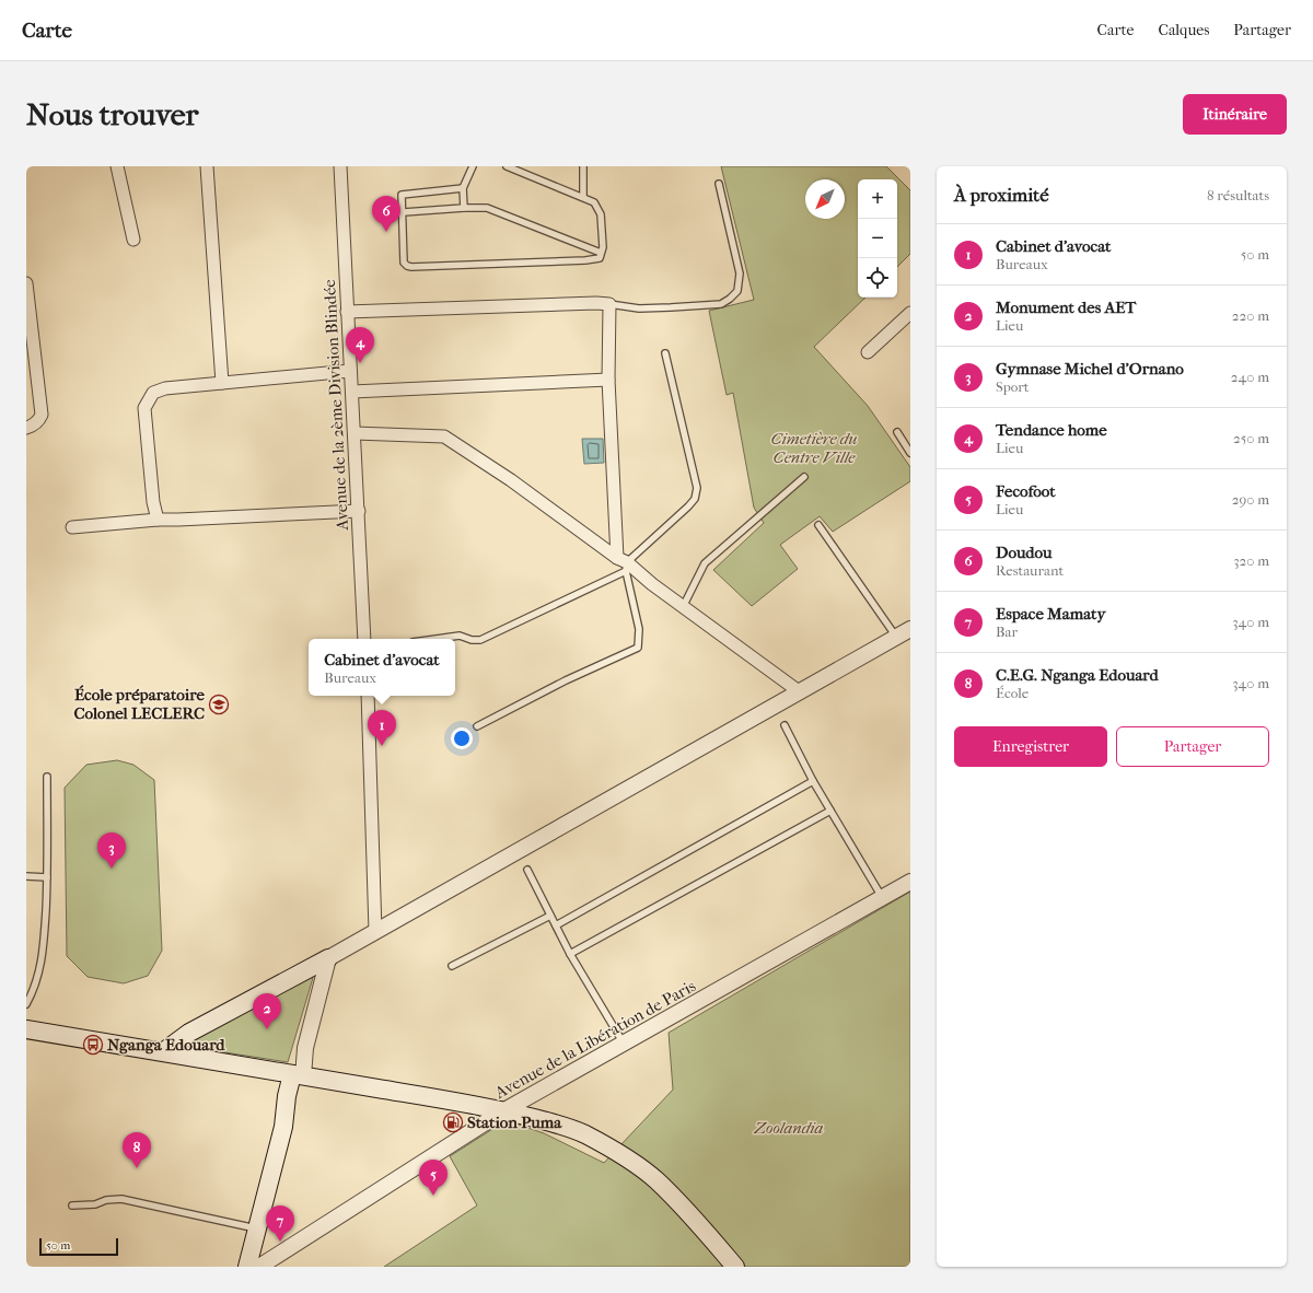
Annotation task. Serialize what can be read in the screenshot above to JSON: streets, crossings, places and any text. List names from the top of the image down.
{
  "streets": {
    "street": ["Avenue de la 2ème Division Blindée", "Avenue de la Libération de Paris"]
  },
  "parks": ["Cimetière du Centre Ville", "Zoolandia"],
  "places": {
    "school or university": ["École préparatoire Colonel LECLERC"],
    "bus stop": ["Nganga Edouard"],
    "fuel station": ["Station Puma"]
  },
  "scale_bar": "50 m",
  "north": "bottom left",
  "page": {
    "header": "Carte",
    "nav": ["Carte", "Calques", "Partager"],
    "buttons": [
      "Itinéraire",
      ["Enregistrer", "Partager"]
    ],
    "title": "Nous trouver",
    "heading": ["À proximité", "8 résultats"],
    "map_buttons": ["+", "−"],
    "pins": [
      "6",
      "4",
      "1",
      "3",
      "2",
      "8",
      "5",
      "7"
    ],
    "list": [
      {
        "mark": "1",
        "name": "Cabinet d'avocat",
        "note": "Bureaux",
        "value": "50 m"
      },
      {
        "mark": "2",
        "name": "Monument des AET",
        "note": "Lieu",
        "value": "220 m"
      },
      {
        "mark": "3",
        "name": "Gymnase Michel d'Ornano",
        "note": "Sport",
        "value": "240 m"
      },
      {
        "mark": "4",
        "name": "Tendance home",
        "note": "Lieu",
        "value": "250 m"
      },
      {
        "mark": "5",
        "name": "Fecofoot",
        "note": "Lieu",
        "value": "290 m"
      },
      {
        "mark": "6",
        "name": "Doudou",
        "note": "Restaurant",
        "value": "320 m"
      },
      {
        "mark": "7",
        "name": "Espace Mamaty",
        "note": "Bar",
        "value": "340 m"
      },
      {
        "mark": "8",
        "name": "C.E.G. Nganga Edouard",
        "note": "École",
        "value": "340 m"
      }
    ],
    "popup": ["Cabinet d'avocat", "Bureaux"],
    "scale": "50 m"
  }
}
